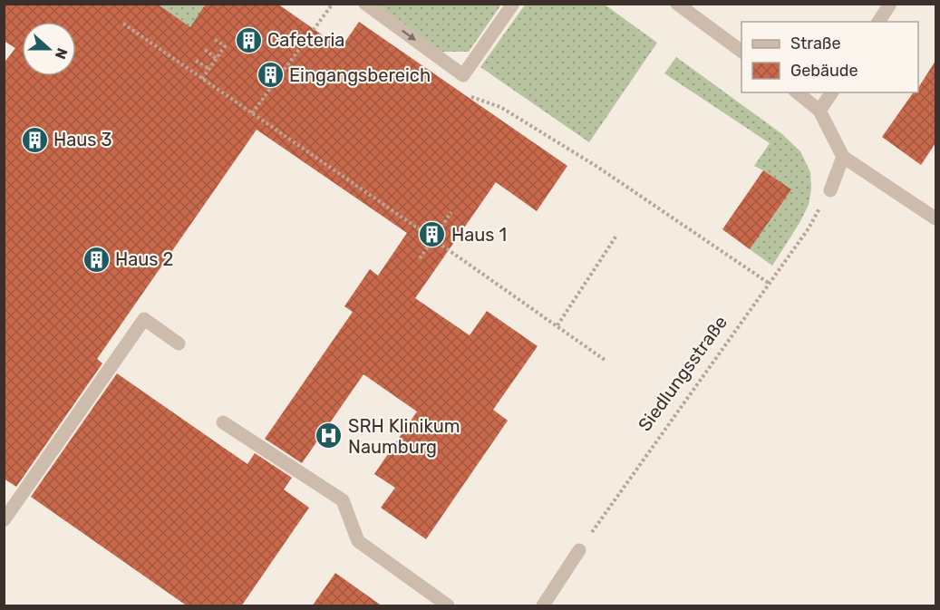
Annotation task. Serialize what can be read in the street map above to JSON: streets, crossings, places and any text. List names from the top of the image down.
{
  "streets": {
    "path": ["Siedlungsstraße"]
  },
  "places": {
    "building": [
      "Cafeteria",
      "Eingangsbereich",
      "Haus 3",
      "Haus 1",
      "Haus 2"
    ],
    "hospital": ["SRH Klinikum Naumburg"]
  },
  "legend": ["Straße", "Gebäude"],
  "north": "right"
}
